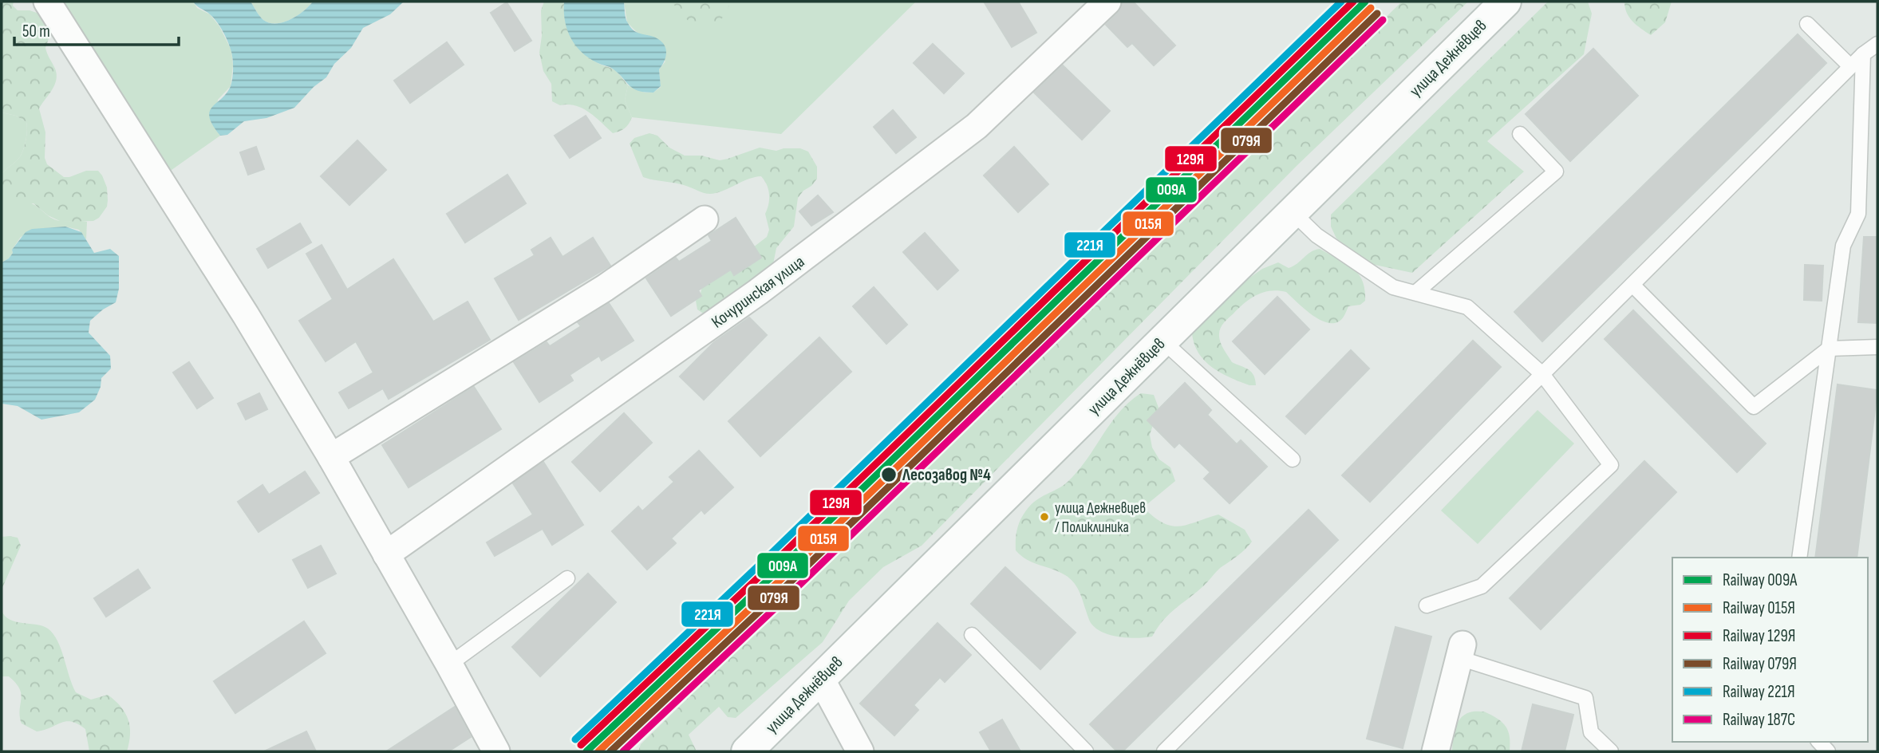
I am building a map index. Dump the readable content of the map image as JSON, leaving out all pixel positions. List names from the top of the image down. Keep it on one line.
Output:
{"streets":{"main road":["улица Дежнёвцев"],"street":["Кочуринская улица"]},"places":["Лесозавод №4","улица Дежневцев / Поликлиника"],"lines":["rail line 009А","rail line 129Я","rail line 221Я","rail line 015Я","rail line 079Я","rail line 187С"],"legend":["Railway 009А","Railway 015Я","Railway 129Я","Railway 079Я","Railway 221Я","Railway 187С"],"scale_bar":"50 m"}
